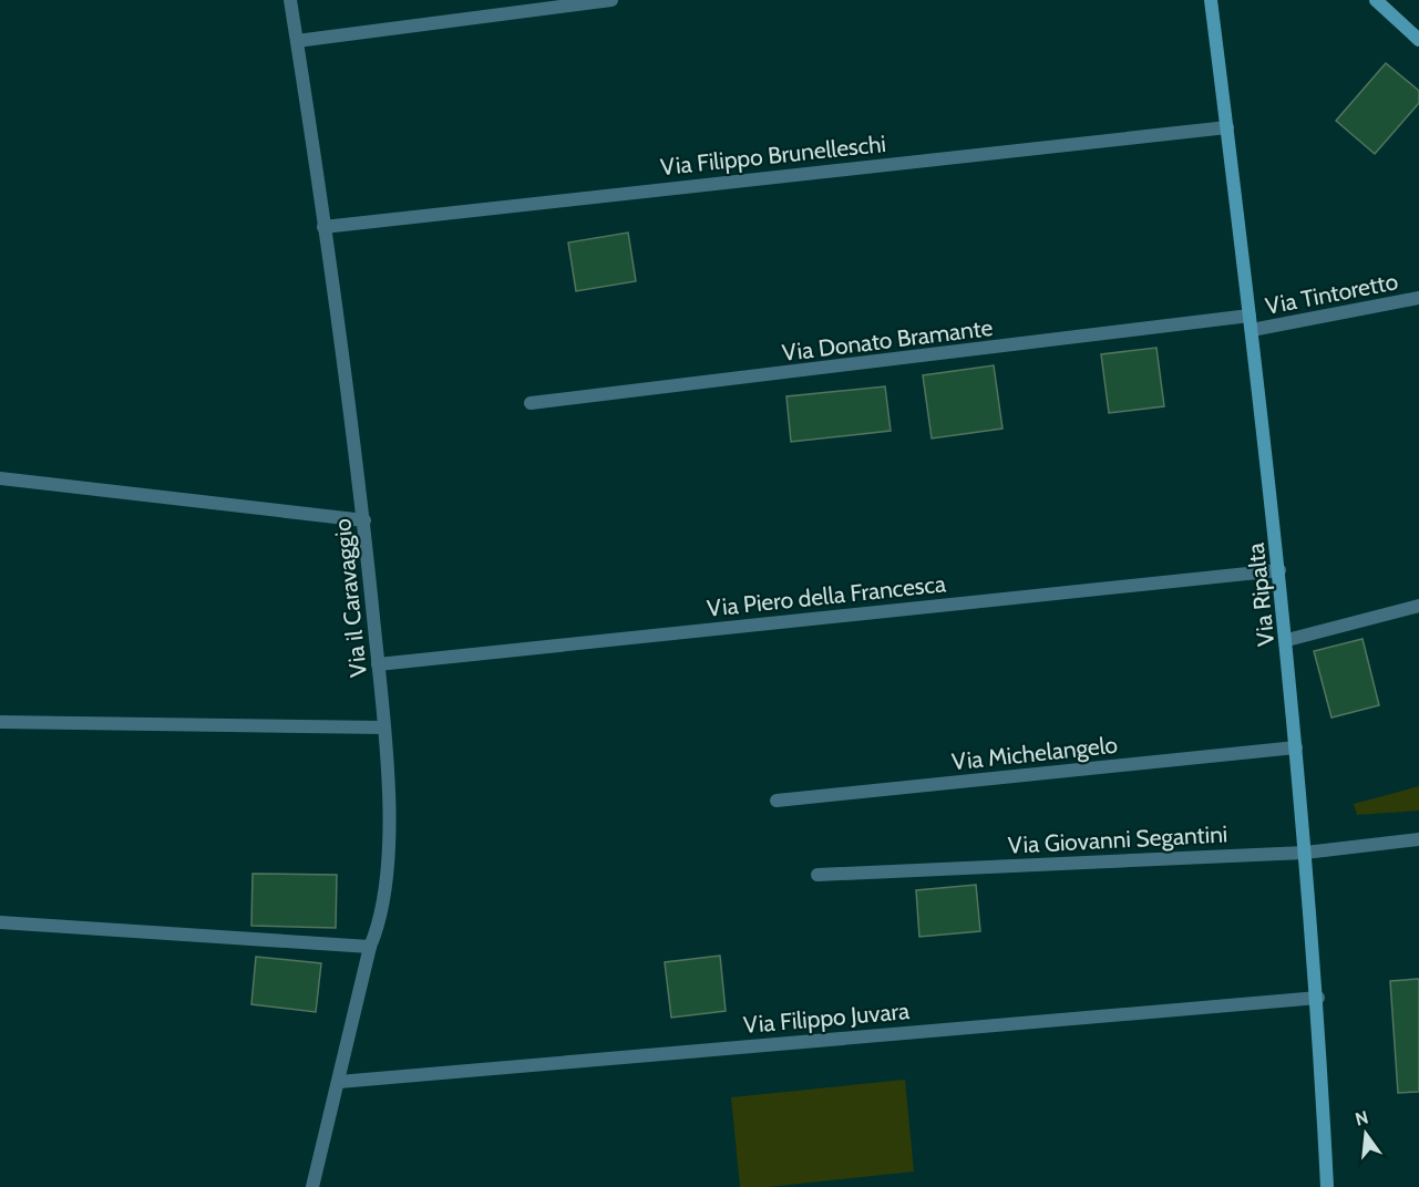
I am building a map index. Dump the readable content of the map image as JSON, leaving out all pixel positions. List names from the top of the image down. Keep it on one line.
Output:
{"streets":{"street":["Via Filippo Brunelleschi","Via Tintoretto","Via Donato Bramante","Via Ripalta","Via Piero della Francesca","Via il Caravaggio","Via Michelangelo","Via Giovanni Segantini","Via Filippo Juvara"]},"crossings":[["Via Filippo Brunelleschi","Via Ripalta"],["Via Filippo Brunelleschi","Via il Caravaggio"],["Via Tintoretto","Via Ripalta"],["Via Donato Bramante","Via Ripalta"],["Via Ripalta","Via Piero della Francesca"],["Via Ripalta","Via Michelangelo"],["Via Ripalta","Via Giovanni Segantini"],["Via Ripalta","Via Filippo Juvara"],["Via Piero della Francesca","Via il Caravaggio"],["Via il Caravaggio","Via Filippo Juvara"]],"north":"top"}
